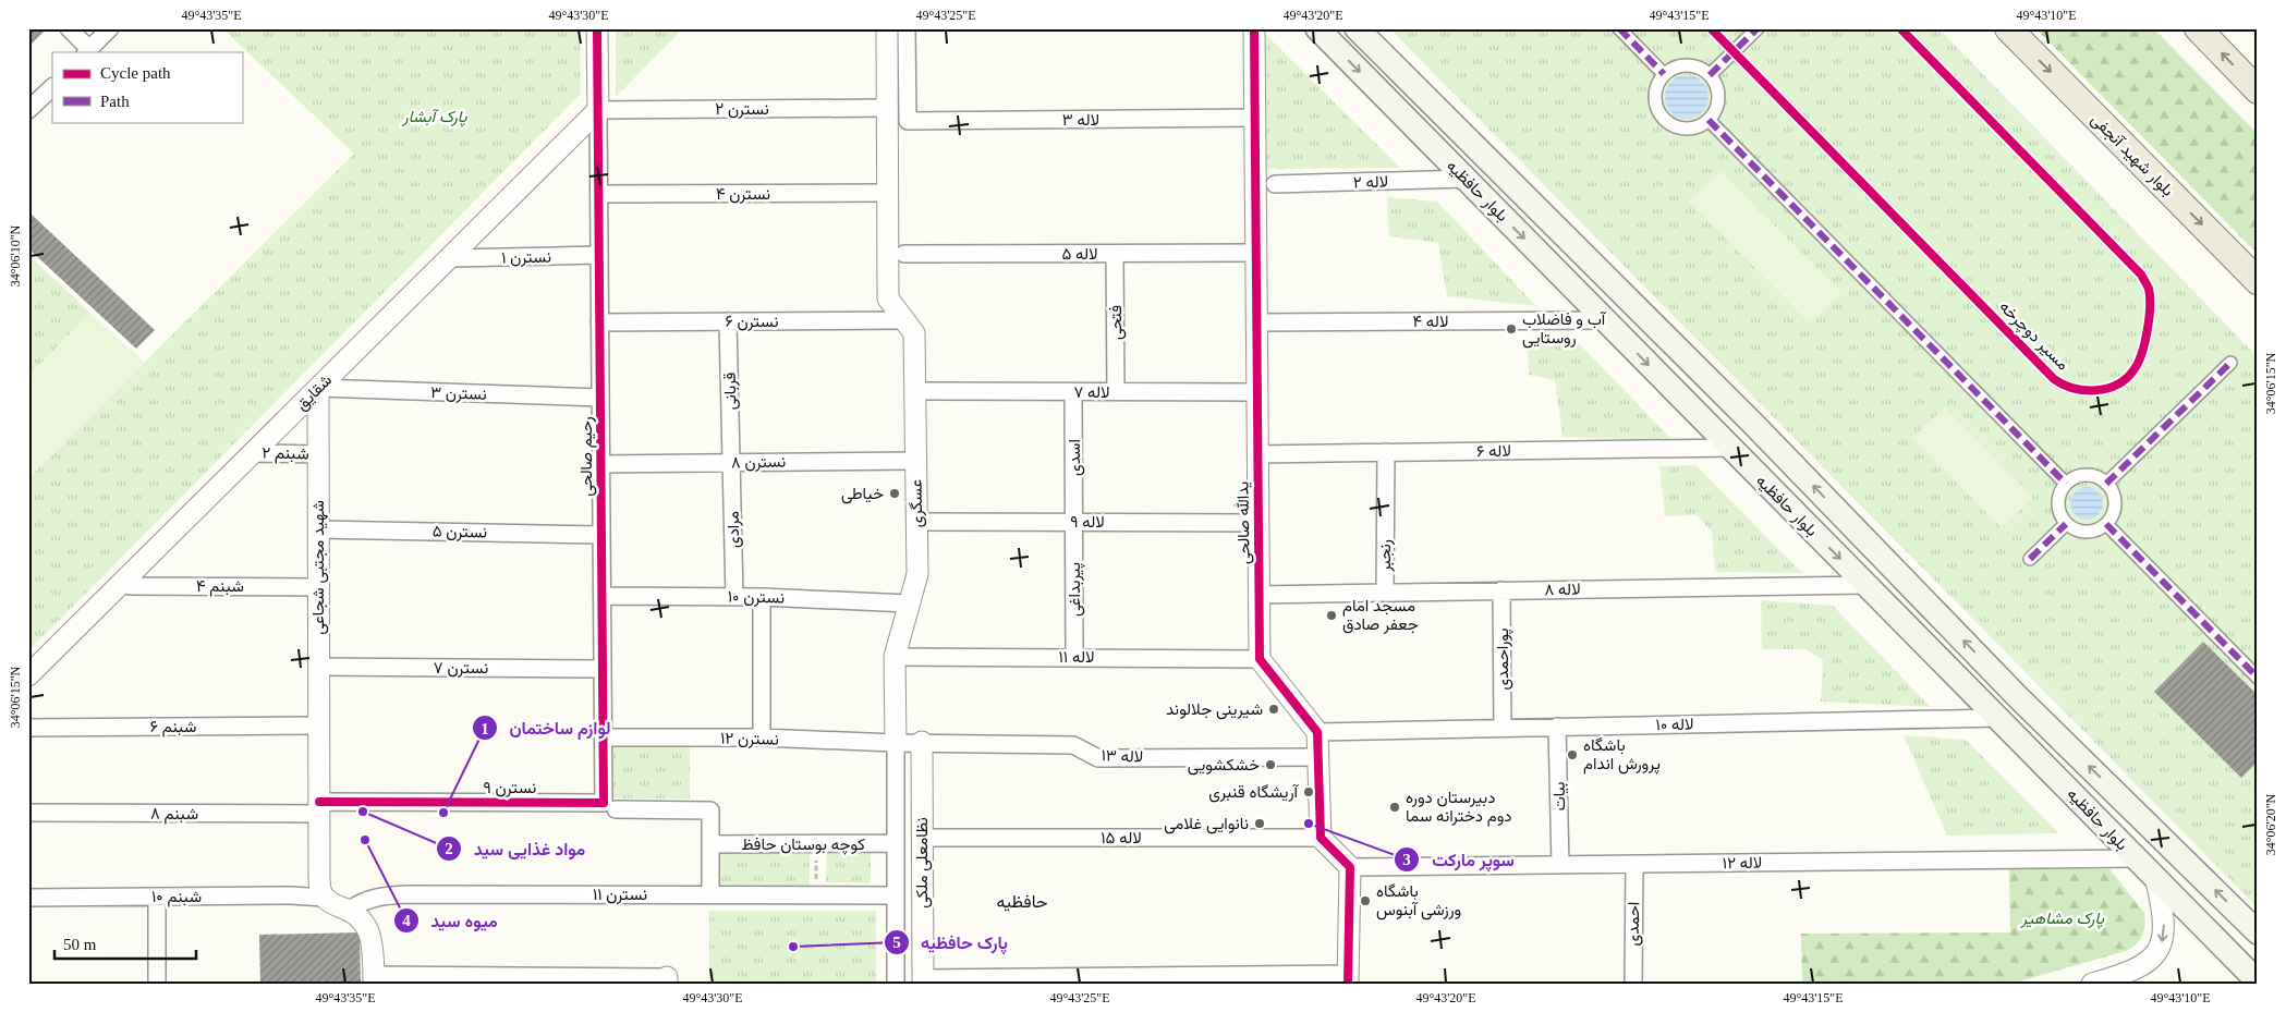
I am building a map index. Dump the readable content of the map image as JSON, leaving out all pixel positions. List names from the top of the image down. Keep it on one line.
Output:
{"streets":{"main road":["بلوار شهید آنجفی","بلوار حافظیه"],"street":["نسترن ۲","لاله ۳","لاله ۲","نسترن ۴","لاله ۵","نسترن ۱","نسترن ۶","لاله ۴","فتحی","قربانی","شقایق","لاله ۷","نسترن ۳","لاله ۶","شبنم ۲","رحیم صالحی","اسدی","نسترن ۸","عسگری","لاله ۹","یدالله صالحی","مرادی","نسترن ۵","رنجبر","شهید مجتبی شجاعی","شبنم ۴","پیربداغی","لاله ۸","نسترن ۱۰","لاله ۱۱","پوراحمدی","نسترن ۷","لاله ۱۰","شبنم ۶","نسترن ۱۲","لاله ۱۳","نسترن ۹","بیات","شبنم ۸","لاله ۱۵","کوچه بوستان حافظ","نظامعلی ملکی","لاله ۱۲","نسترن ۱۱","شبنم ۱۰","احمدی"],"cycle path":["مسیر دوچرخه"]},"crossings":[["نسترن ۲","شقایق"],["نسترن ۲","رحیم صالحی"],["نسترن ۲","عسگری"],["لاله ۳","یدالله صالحی"],["لاله ۲","بلوار حافظیه"],["بلوار حافظیه","لاله ۴"],["بلوار حافظیه","لاله ۶"],["بلوار حافظیه","لاله ۸"],["بلوار حافظیه","لاله ۱۰"],["بلوار حافظیه","لاله ۱۲"],["نسترن ۴","رحیم صالحی"],["نسترن ۴","عسگری"],["لاله ۵","فتحی"],["لاله ۵","یدالله صالحی"],["نسترن ۱","رحیم صالحی"],["نسترن ۶","قربانی"],["نسترن ۶","رحیم صالحی"],["نسترن ۶","عسگری"],["لاله ۴","یدالله صالحی"],["فتحی","لاله ۷"],["قربانی","نسترن ۸"],["قربانی","مرادی"],["شقایق","نسترن ۳"],["شقایق","شبنم ۲"],["شقایق","رحیم صالحی"],["شقایق","شهید مجتبی شجاعی"],["شقایق","شبنم ۴"],["لاله ۷","اسدی"],["لاله ۷","یدالله صالحی"],["نسترن ۳","رحیم صالحی"],["نسترن ۳","شهید مجتبی شجاعی"],["لاله ۶","یدالله صالحی"],["لاله ۶","رنجبر"],["شبنم ۲","شهید مجتبی شجاعی"],["رحیم صالحی","نسترن ۸"],["رحیم صالحی","نسترن ۵"],["رحیم صالحی","نسترن ۱۰"],["رحیم صالحی","نسترن ۷"],["رحیم صالحی","نسترن ۱۲"],["رحیم صالحی","نسترن ۹"],["اسدی","لاله ۹"],["اسدی","پیربداغی"],["نسترن ۸","عسگری"],["نسترن ۸","مرادی"],["عسگری","لاله ۹"],["عسگری","نسترن ۱۰"],["عسگری","لاله ۱۱"],["عسگری","نسترن ۱۲"],["عسگری","لاله ۱۳"],["عسگری","کوچه بوستان حافظ"],["عسگری","نسترن ۱۱"],["لاله ۹","یدالله صالحی"],["لاله ۹","پیربداغی"],["یدالله صالحی","لاله ۸"],["یدالله صالحی","لاله ۱۱"],["مرادی","نسترن ۱۰"],["نسترن ۵","شهید مجتبی شجاعی"],["رنجبر","لاله ۸"],["شهید مجتبی شجاعی","شبنم ۴"],["شهید مجتبی شجاعی","نسترن ۷"],["شهید مجتبی شجاعی","شبنم ۶"],["شهید مجتبی شجاعی","نسترن ۹"],["شهید مجتبی شجاعی","شبنم ۸"],["شهید مجتبی شجاعی","شبنم ۱۰"],["پیربداغی","لاله ۱۱"],["لاله ۸","پوراحمدی"],["پوراحمدی","لاله ۱۰"],["لاله ۱۰","بیات"],["نسترن ۱۲","لاله ۱۳"],["لاله ۱۳","نظامعلی ملکی"],["نسترن ۹","شبنم ۸"],["نسترن ۹","کوچه بوستان حافظ"],["بیات","لاله ۱۲"],["لاله ۱۵","نظامعلی ملکی"],["لاله ۱۲","احمدی"]],"one_way":["بلوار شهید آنجفی"],"districts":["حافظیه"],"parks":["پارک آبشار","پارک مشاهیر"],"places":["آب و فاضلاب روستایی","خیاطی","مسجد امام جعفر صادق","شیرینی جلالوند","باشگاه پرورش اندام","خشکشویی","آریشگاه قنبری","دبیرستان دوره دوم دخترانه سما","مواد غذایی سید","لوازم ساختمان","نانوایی غلامی","سوپر مارکت","میوه سید","باشگاه ورزشی آبنوس","پارک حافظیه"],"legend":["Cycle path","Path"],"scale_bar":"50 m","coordinates":["49°43'35\"E","49°43'30\"E","49°43'25\"E","49°43'20\"E","49°43'15\"E","49°43'10\"E","34°06'10\"N","34°06'15\"N","34°06'20\"N"]}
